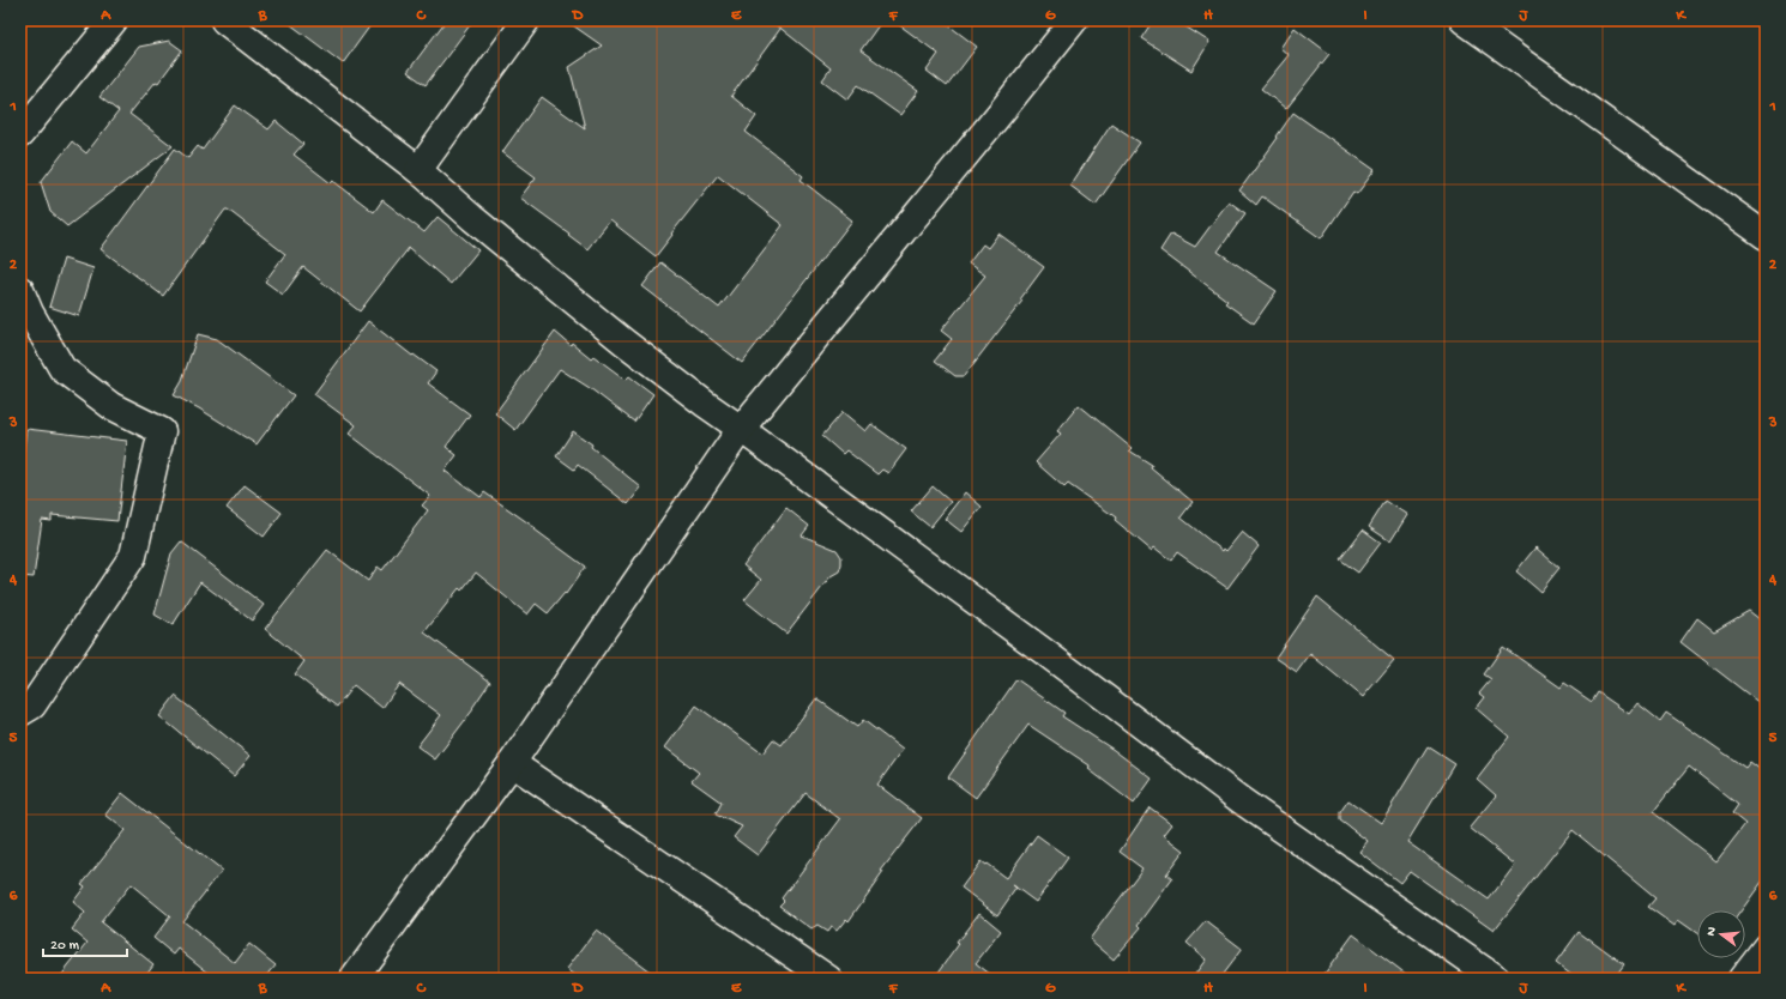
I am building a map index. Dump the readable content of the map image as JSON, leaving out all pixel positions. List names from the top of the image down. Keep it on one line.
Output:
{"scale_bar":"20 m","north":"left","grid":{"columns":["A","B","C","D","E","F","G","H","I","J","K"],"rows":["1","2","3","4","5","6"]}}
